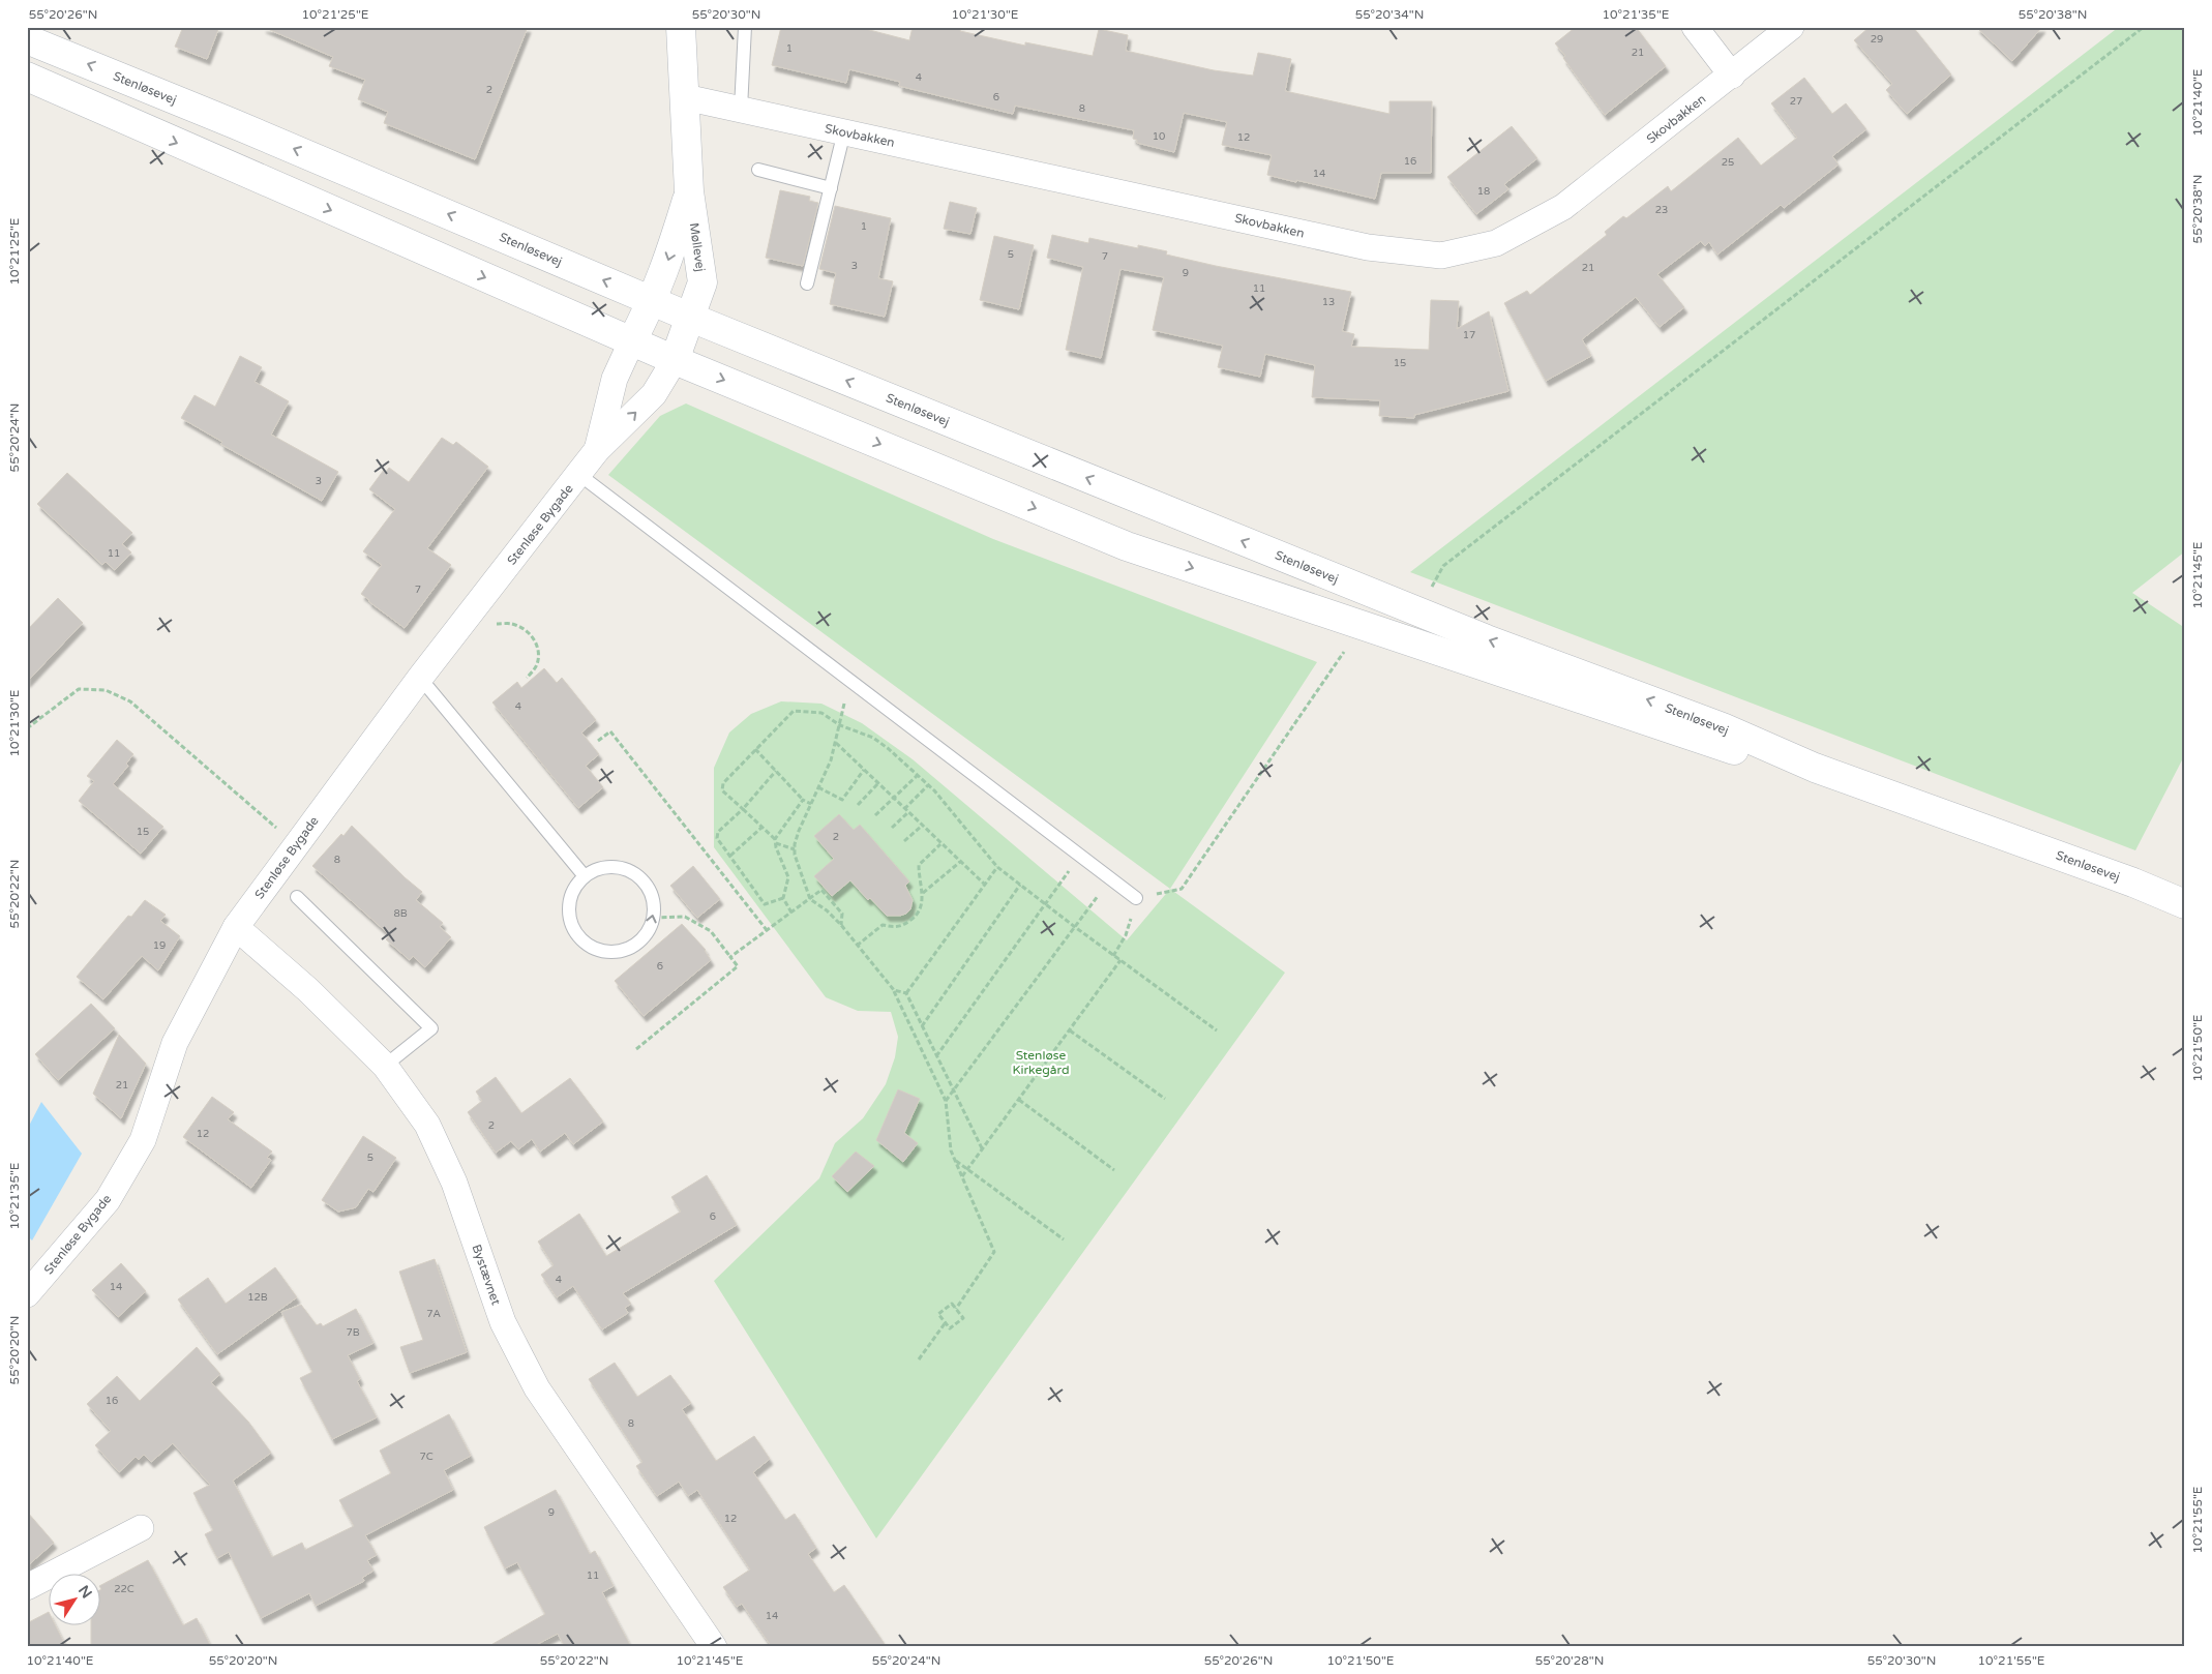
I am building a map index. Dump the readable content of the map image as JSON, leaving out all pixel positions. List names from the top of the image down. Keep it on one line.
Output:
{"streets":{"street":["Stenløsevej","Skovbakken","Møllevej","Stenløse Bygade","Bystævnet"]},"crossings":[["Stenløsevej","Møllevej"],["Stenløsevej","Stenløse Bygade"],["Skovbakken","Møllevej"],["Møllevej","Stenløse Bygade"],["Stenløse Bygade","Bystævnet"]],"parks":["Stenløse Kirkegård"],"house_numbers":["29","1","21","4","2","6","27","8","10","12","16","25","14","18","23","1","5","7","3","21","9","11","13","17","15","3","11","7","4","15","2","8","8B","19","6","21","2","12","5","6","4","14","12B","7A","7B","16","8","7C","9","12","11","22C","14"],"north":"top right","coordinates":["55°20'26\"N","10°21'25\"E","55°20'30\"N","10°21'30\"E","55°20'34\"N","10°21'35\"E","55°20'38\"N","10°21'40\"E","55°20'24\"N","10°21'45\"E","55°20'22\"N","10°21'50\"E","55°20'20\"N","10°21'55\"E","55°20'28\"N"]}
